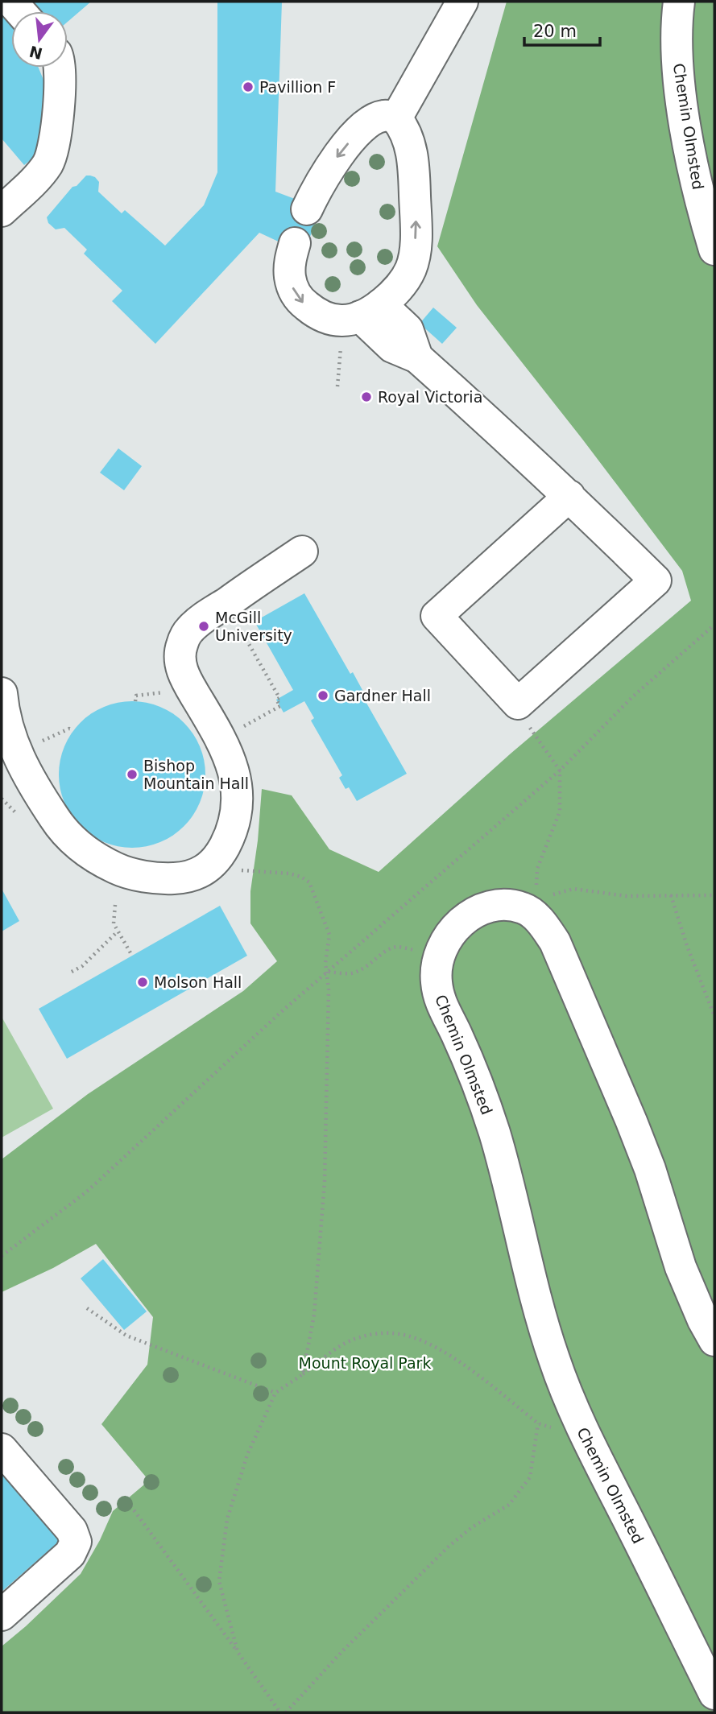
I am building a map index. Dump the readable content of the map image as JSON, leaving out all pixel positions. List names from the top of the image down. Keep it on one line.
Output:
{"streets":{"street":["Chemin Olmsted"]},"parks":["Mount Royal Park"],"places":["Pavillion F","Royal Victoria","McGill University","Gardner Hall","Bishop Mountain Hall","Molson Hall"],"scale_bar":"20 m","north":"bottom"}
